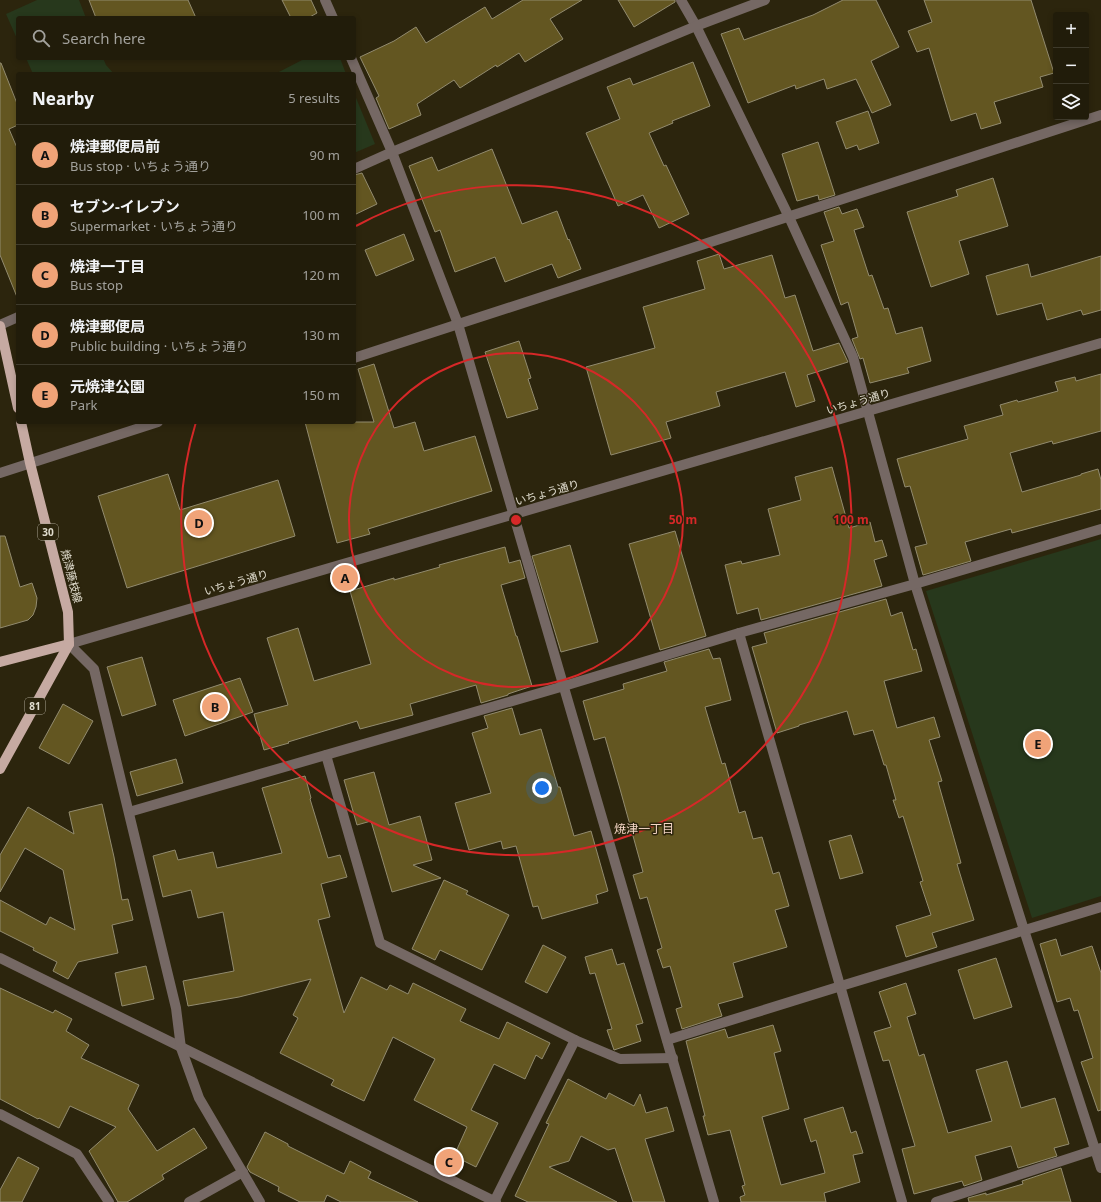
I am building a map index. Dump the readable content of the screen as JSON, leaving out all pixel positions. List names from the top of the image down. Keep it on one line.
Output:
{"streets":{"main road":["いちょう通り","30","焼津藤枝線","81"]},"crossings":[["いちょう通り","焼津藤枝線"],["いちょう通り","81"],["焼津藤枝線","81"]],"districts":["焼津一丁目"],"page":{"map_buttons":["+","−"],"search":"Search here","heading":["Nearby","5 results"],"list":[{"mark":"A","name":"焼津郵便局前","note":"Bus stop · いちょう通り","value":"90 m"},{"mark":"B","name":"セブン-イレブン","note":"Supermarket · いちょう通り","value":"100 m"},{"mark":"C","name":"焼津一丁目","note":"Bus stop","value":"120 m"},{"mark":"D","name":"焼津郵便局","note":"Public building · いちょう通り","value":"130 m"},{"mark":"E","name":"元焼津公園","note":"Park","value":"150 m"}],"pins":["D","A","B","E","C"]},"rings":["50 m","100 m"]}
